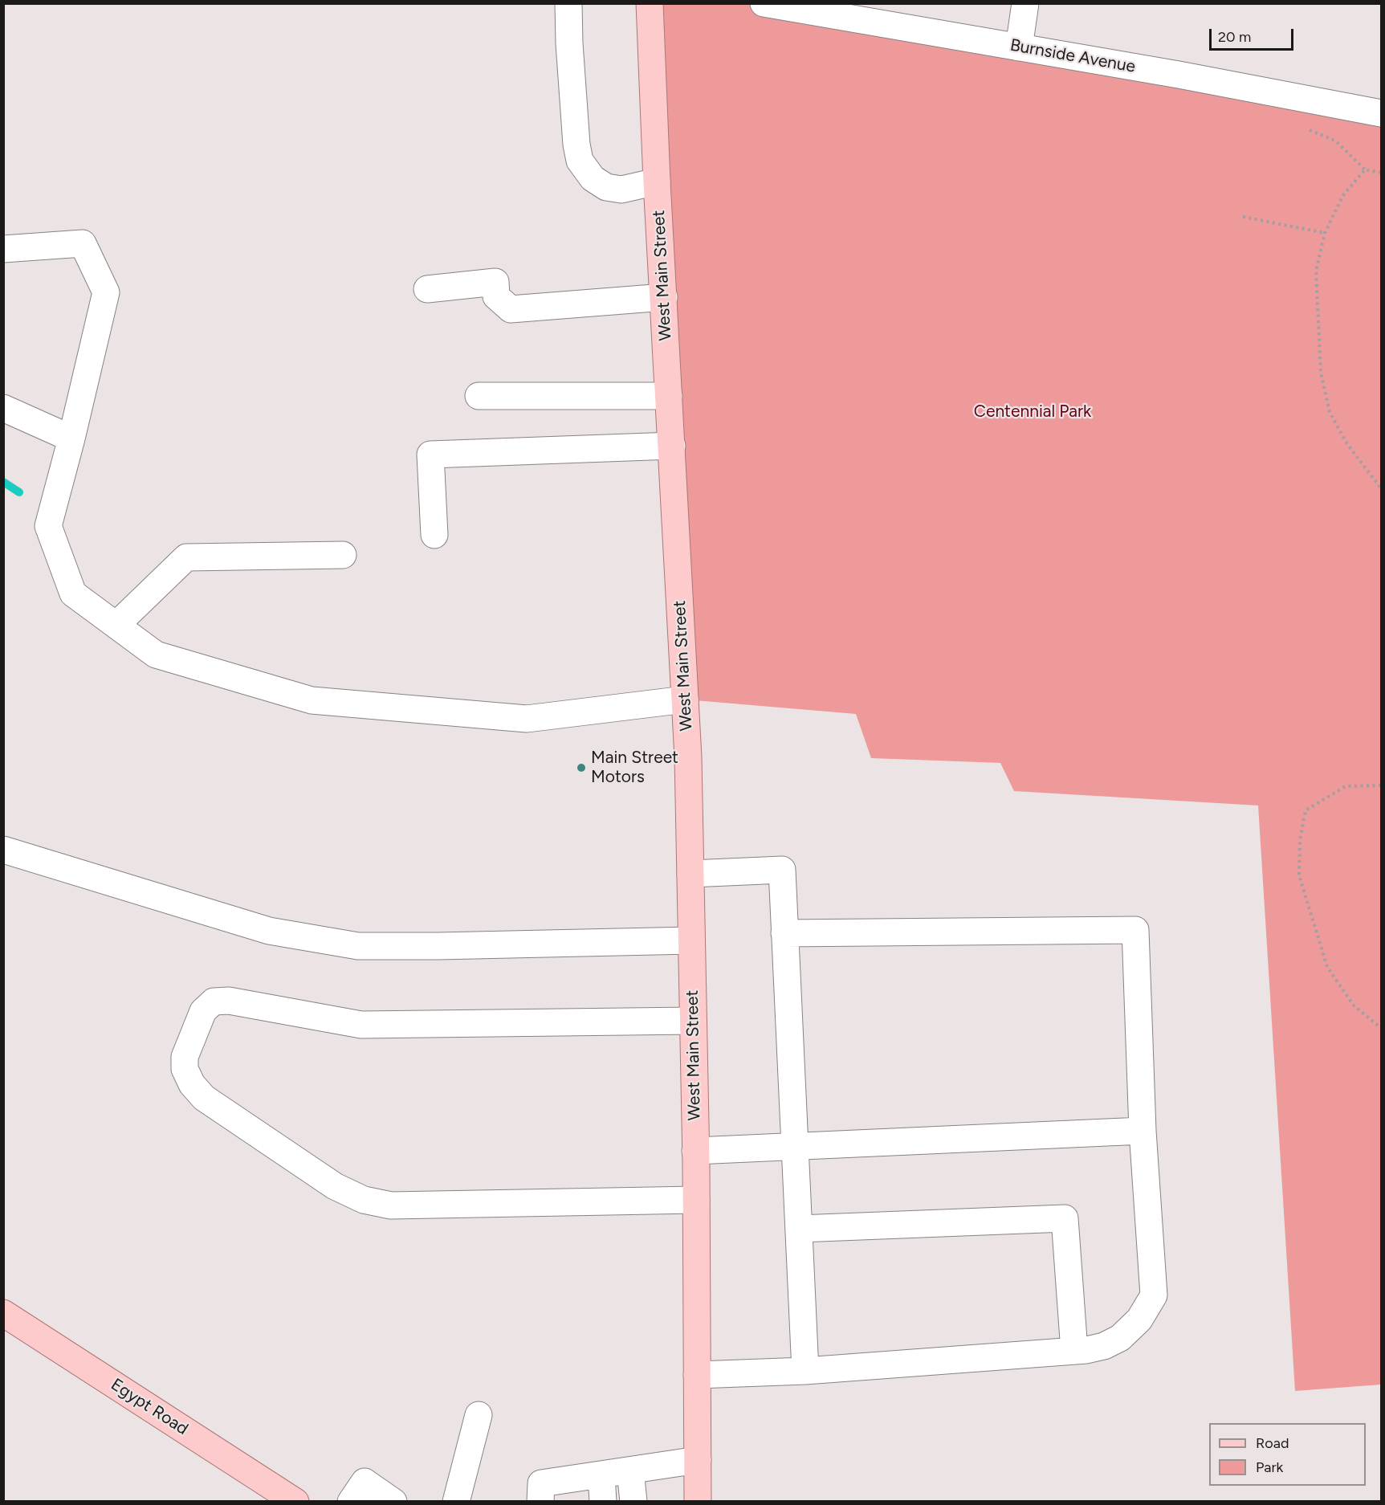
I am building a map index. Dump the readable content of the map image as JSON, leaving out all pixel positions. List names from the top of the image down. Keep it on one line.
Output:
{"streets":{"main road":["West Main Street","Egypt Road"],"street":["Burnside Avenue"]},"parks":["Centennial Park"],"places":["Main Street Motors"],"legend":["Road","Park"],"scale_bar":"20 m"}
